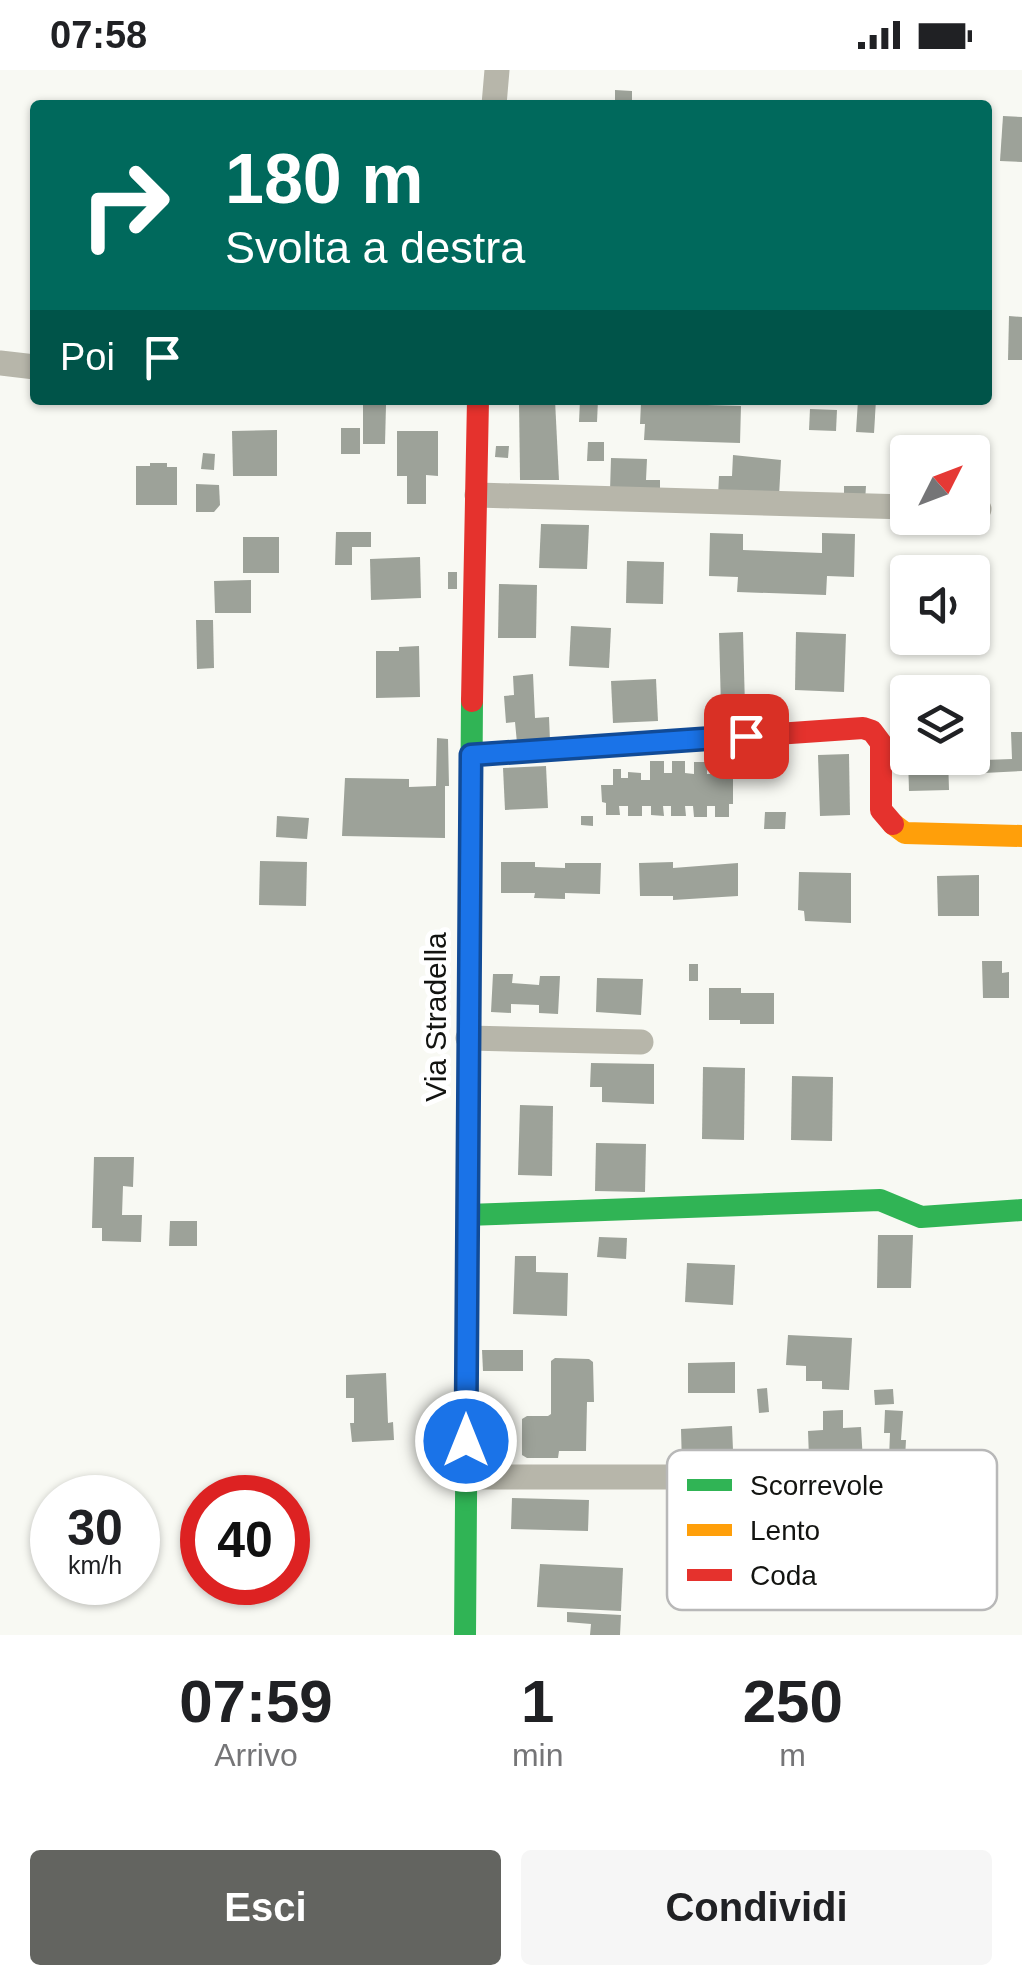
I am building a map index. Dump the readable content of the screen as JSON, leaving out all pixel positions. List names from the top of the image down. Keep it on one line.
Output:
{"streets":{"street":["Via Stradella"]},"legend":["Scorrevole","Lento","Coda"],"north":"top right","page":{"status":"07:58","turn":["180 m","Svolta a destra"],"then":"Poi","speed":"30 km/h","limit":"40","eta":["07:59","Arrivo","1","min","250","m"],"buttons":["Esci","Condividi"]}}
